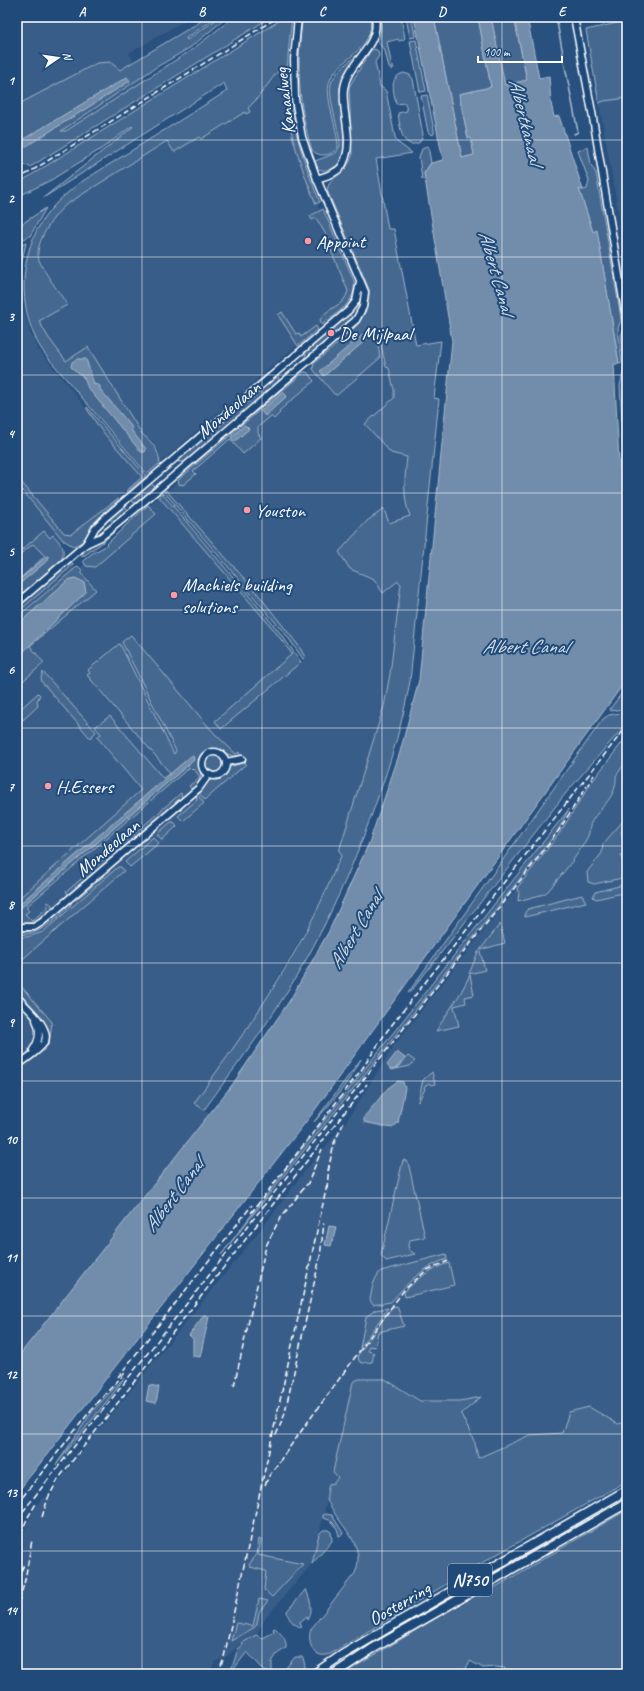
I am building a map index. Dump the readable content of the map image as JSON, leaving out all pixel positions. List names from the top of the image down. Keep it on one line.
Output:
{"streets":{"main road":["N750","Oosterring"],"street":["Kanaalweg","Mondeolaan"]},"crossings":[["Kanaalweg","Mondeolaan"]],"water":["Albertkanaal","Albert Canal"],"places":["Appoint","De Mijlpaal","Youston","Machiels building solutions","H.Essers"],"scale_bar":"100 m","north":"right","grid":{"columns":["A","B","C","D","E"],"rows":["1","2","3","4","5","6","7","8","9","10","11","12","13","14"]}}
